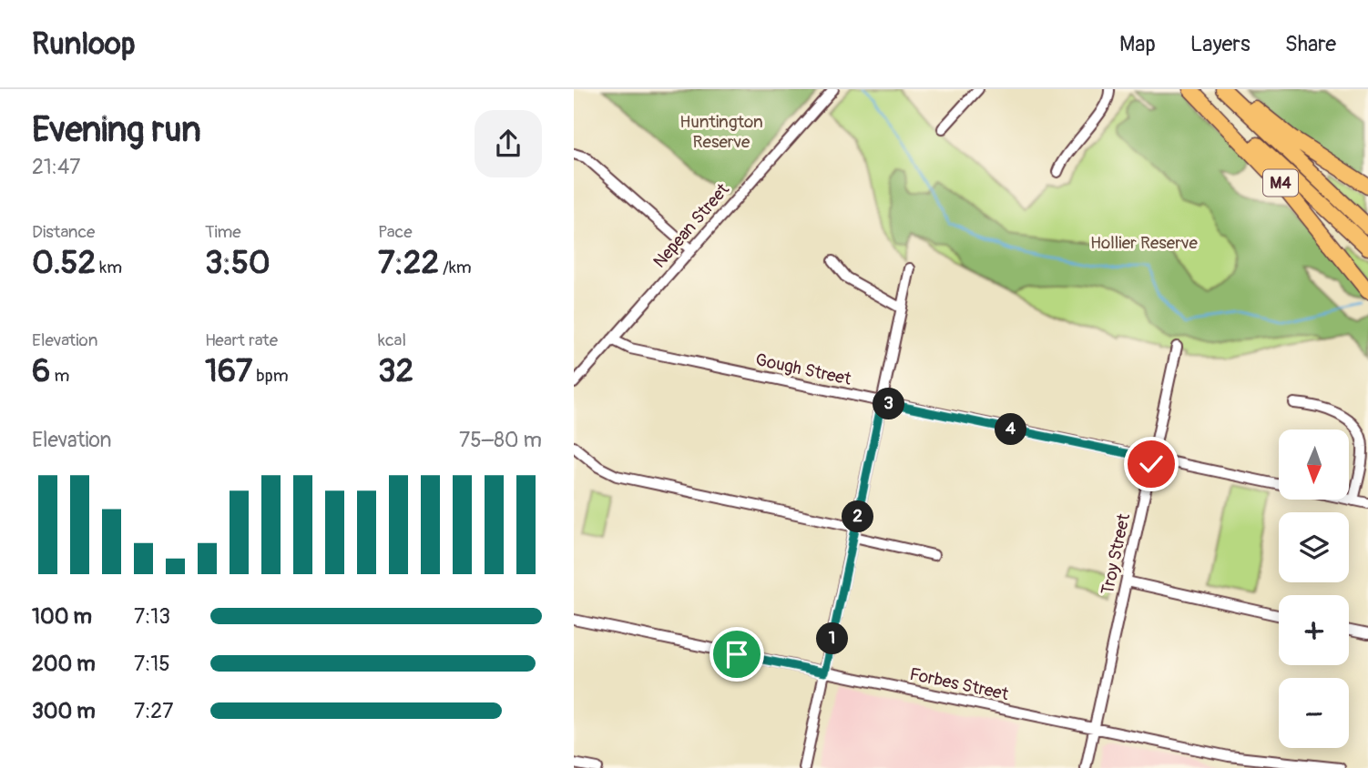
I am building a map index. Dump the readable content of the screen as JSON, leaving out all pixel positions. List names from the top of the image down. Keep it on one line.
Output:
{"streets":{"highway":["M4"],"street":["Nepean Street","Gough Street","Troy Street","Forbes Street"]},"crossings":[["Nepean Street","Gough Street"],["Gough Street","Troy Street"],["Troy Street","Forbes Street"]],"parks":["Huntington Reserve","Hollier Reserve"],"north":"bottom","page":{"header":"Runloop","nav":["Map","Layers","Share"],"heading":["Evening run","21:47"],"stats":[["Distance","0.52 km"],["Time","3:50"],["Pace","7:22 /km"],["Elevation","6 m"],["Heart rate","167 bpm"],["kcal","32"]],"pins":["3","4","2","1"],"chart":["Elevation","75–80 m"],"map_buttons":["+","−"],"list":[{"name":"100 m","note":"7:13"},{"name":"200 m","note":"7:15"},{"name":"300 m","note":"7:27"}]}}
